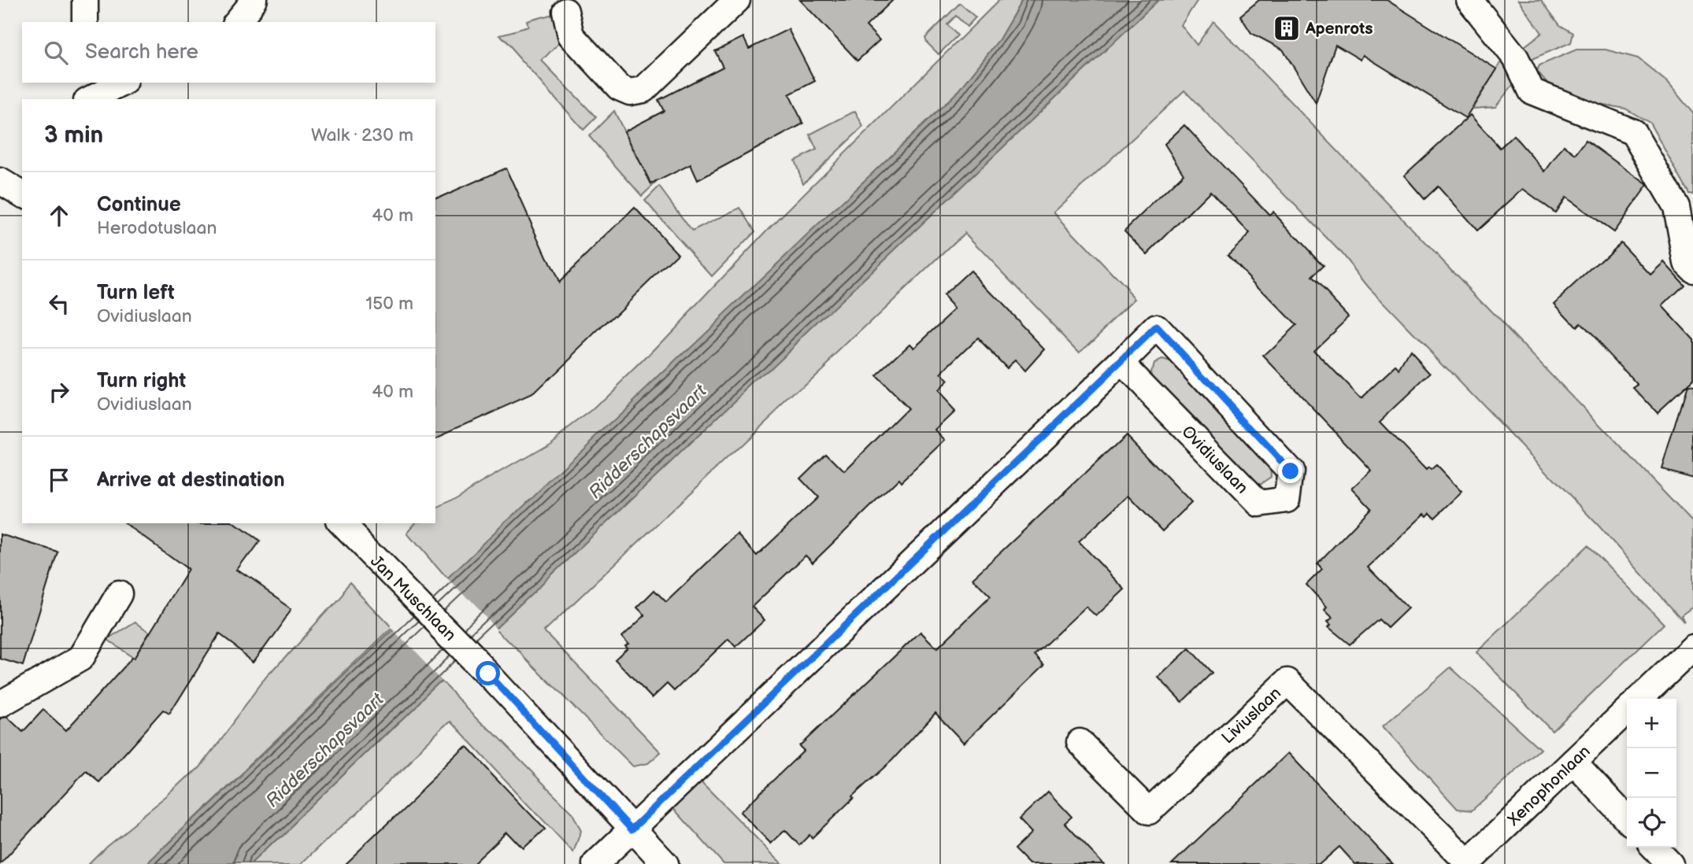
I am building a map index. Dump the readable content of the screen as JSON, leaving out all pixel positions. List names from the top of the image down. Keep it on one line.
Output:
{"streets":{"street":["Ovidiuslaan","Jan Muschlaan","Liviuslaan","Xenophonlaan"]},"crossings":[["Ovidiuslaan","Jan Muschlaan"],["Liviuslaan","Xenophonlaan"]],"water":["Ridderschapsvaart"],"places":{"building":["Apenrots"]},"page":{"search":"Search here","heading":["3 min","Walk · 230 m"],"list":[["Continue","Herodotuslaan","40 m"],["Turn left","Ovidiuslaan","150 m"],["Turn right","Ovidiuslaan","40 m"],"Arrive at destination"],"map_buttons":["+","−"]}}
